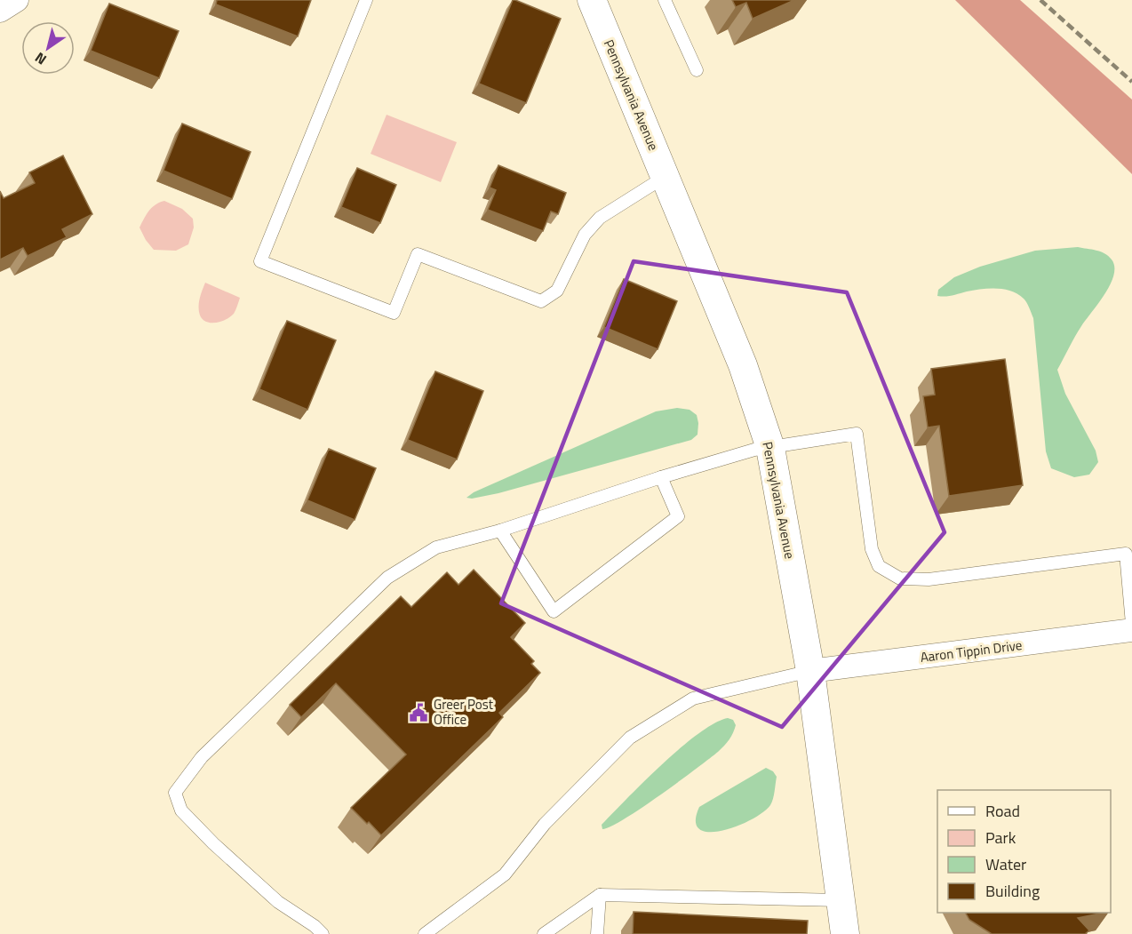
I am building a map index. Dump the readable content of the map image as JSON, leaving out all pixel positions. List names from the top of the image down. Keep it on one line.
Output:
{"streets":{"street":["Pennsylvania Avenue","Aaron Tippin Drive"]},"crossings":[["Pennsylvania Avenue","Aaron Tippin Drive"]],"places":{"public building":["Greer Post Office"]},"legend":["Road","Park","Water","Building"],"north":"bottom left"}
